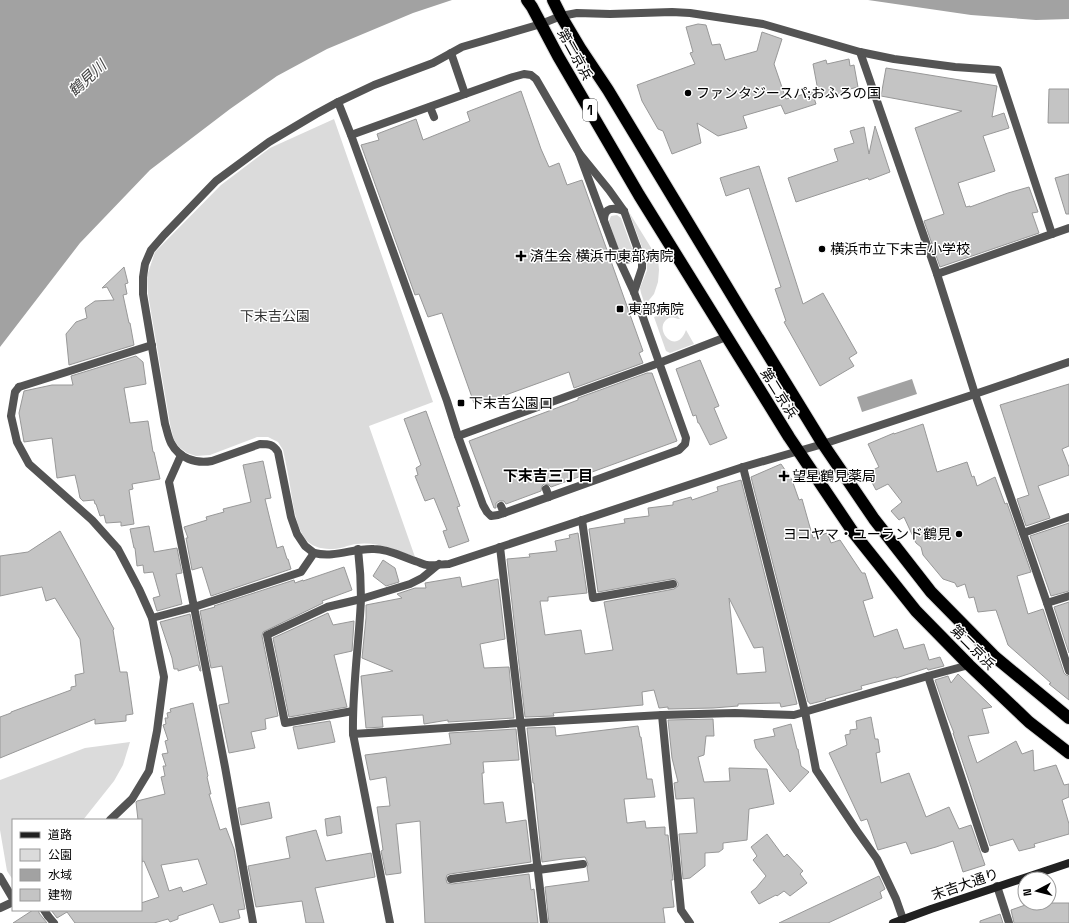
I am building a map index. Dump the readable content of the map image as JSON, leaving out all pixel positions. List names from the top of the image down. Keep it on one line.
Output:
{"streets":{"highway":["第二京浜","1"],"street":["末吉大通り"]},"districts":["下末吉三丁目"],"water":["鶴見川"],"parks":["下末吉公園"],"places":{"other":["ファンタジースパ;おふろの国","横浜市立下末吉小学校","ヨコヤマ・ユーランド鶴見"],"health":["済生会 横浜市東部病院","望星鶴見薬局"],"transit":["東部病院","下末吉公園口"]},"legend":["道路","公園","水域","建物"],"north":"left"}
